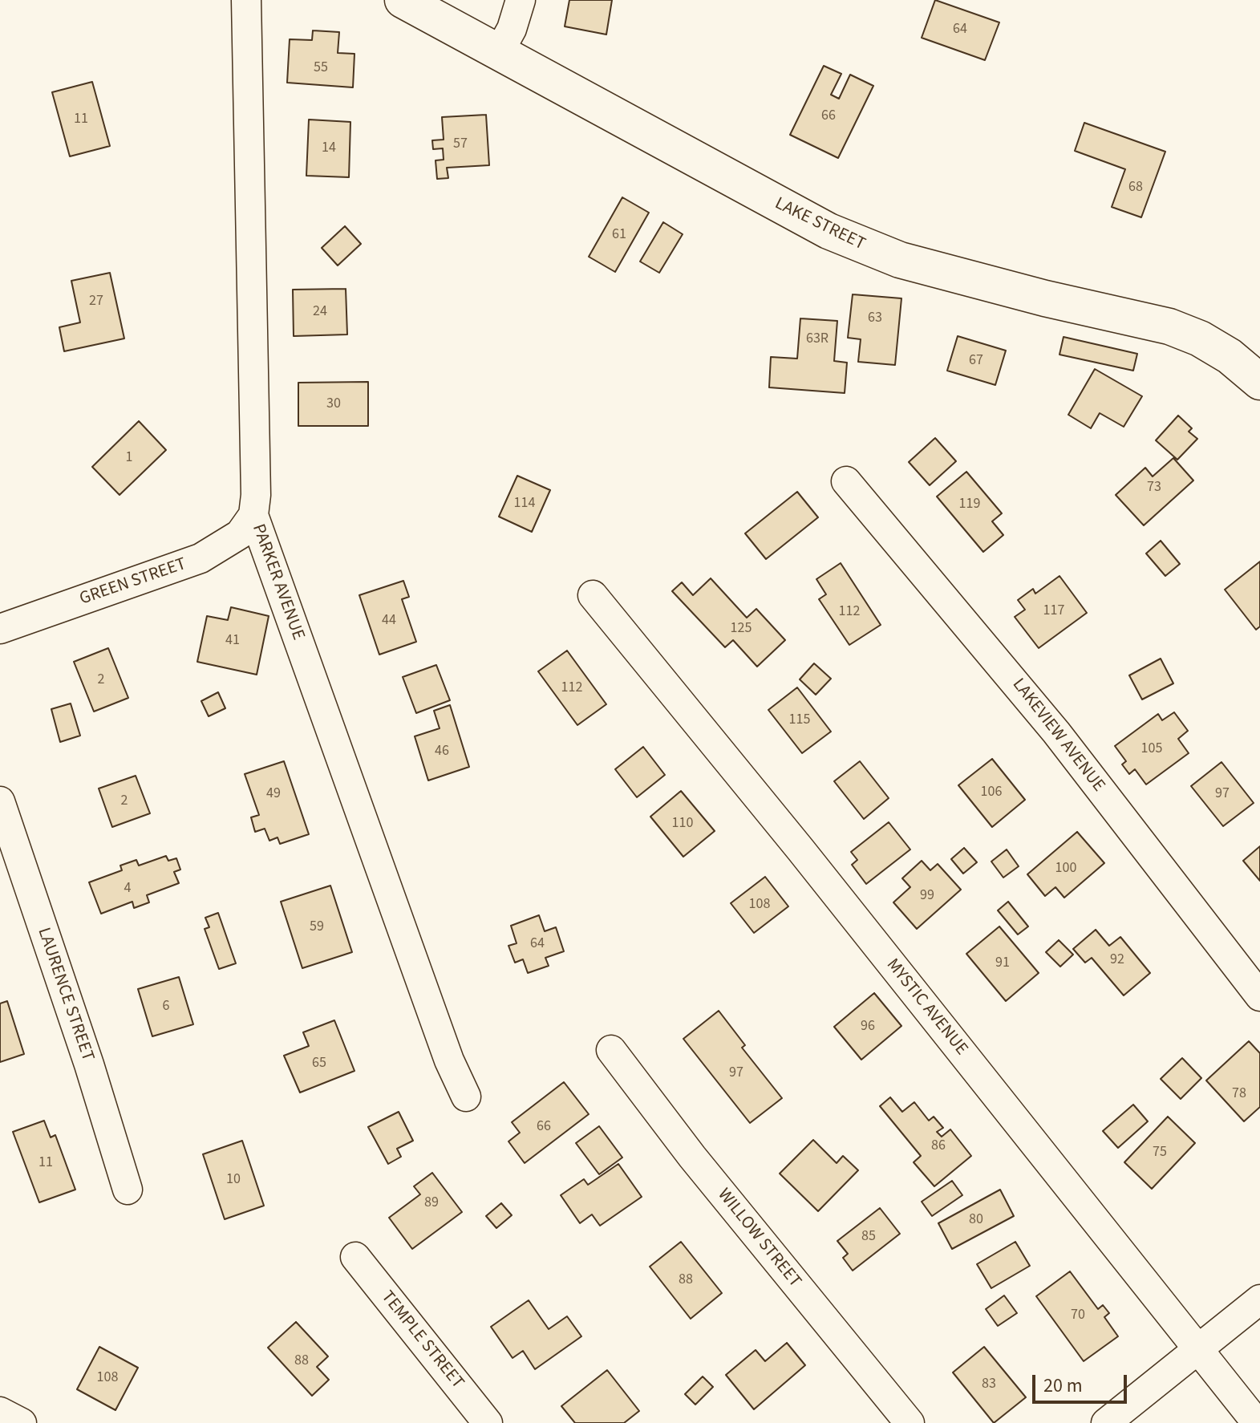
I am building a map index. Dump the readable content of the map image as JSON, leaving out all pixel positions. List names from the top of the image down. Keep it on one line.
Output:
{"streets":{"street":["LAKE STREET","GREEN STREET","PARKER AVENUE","LAKEVIEW AVENUE","LAURENCE STREET","MYSTIC AVENUE","WILLOW STREET","TEMPLE STREET"]},"crossings":[["GREEN STREET","PARKER AVENUE"]],"house_numbers":["64","55","66","11","57","14","68","61","27","24","63","63R","67","30","1","73","114","119","117","112","44","125","41","2","112","115","105","46","106","49","97","2","110","100","4","99","108","59","64","92","91","6","96","65","97","78","66","86","75","11","10","89","80","85","88","70","88","108","83"],"scale_bar":"20 m"}
